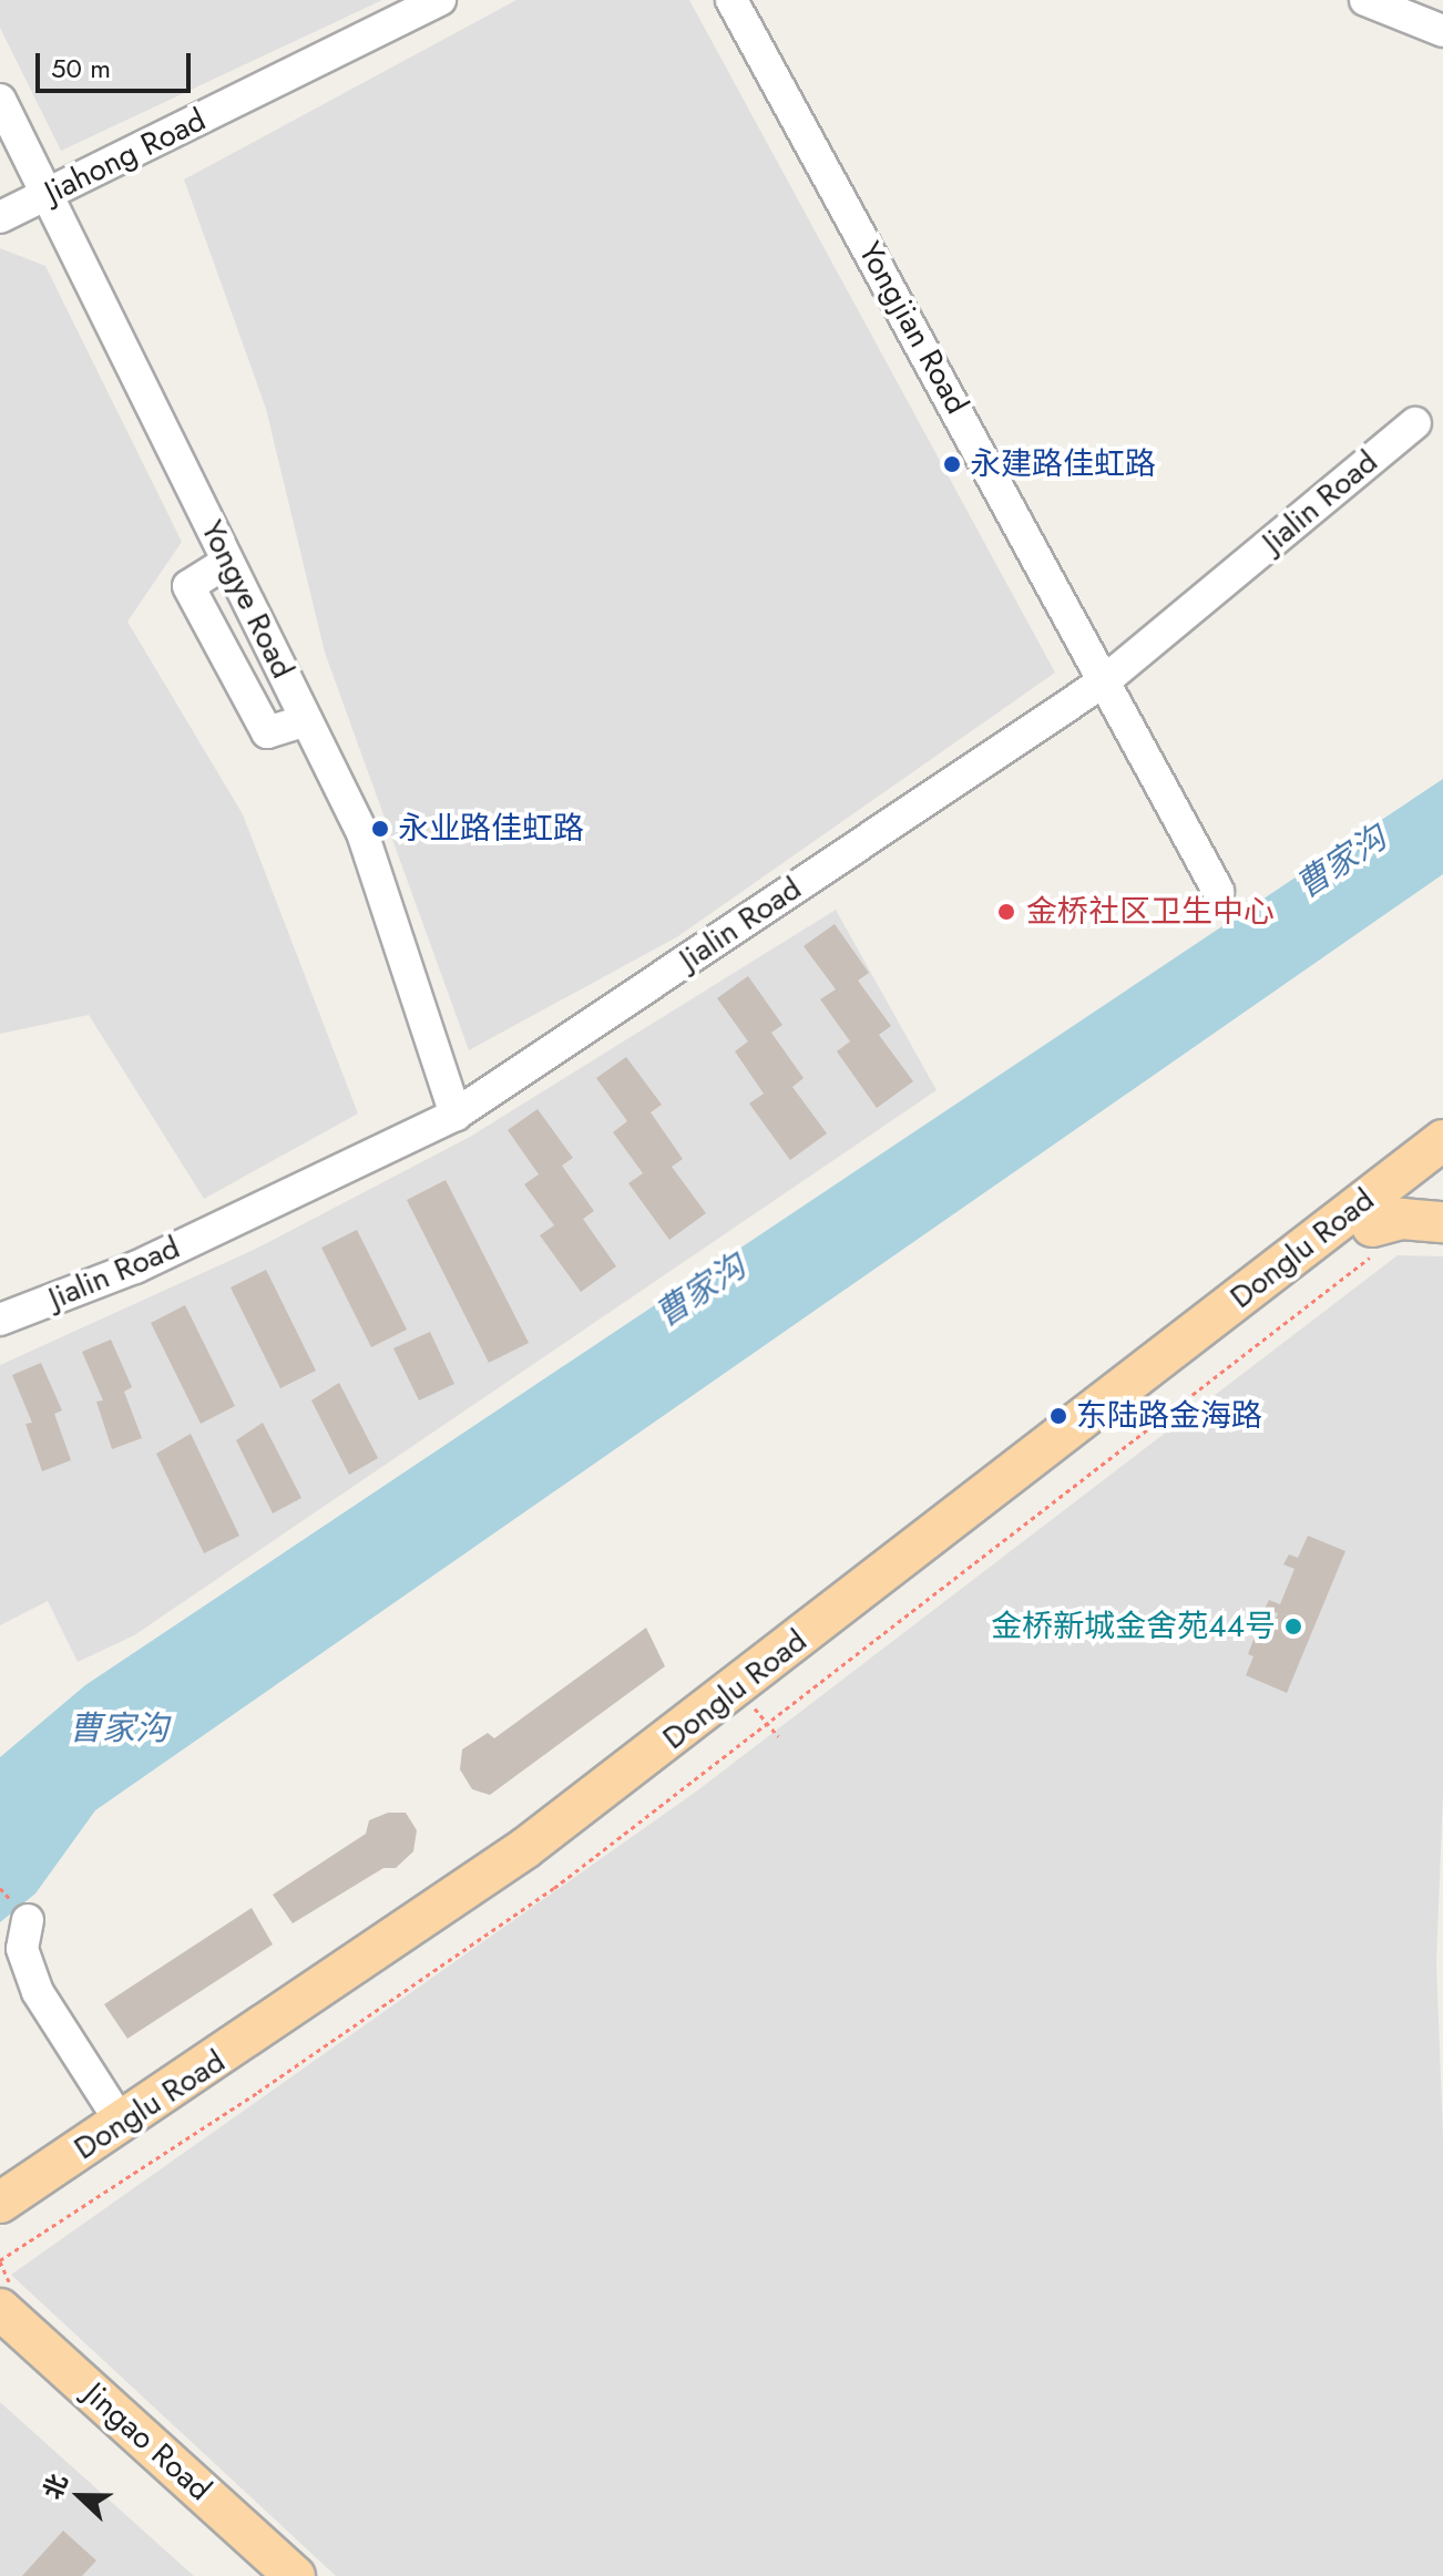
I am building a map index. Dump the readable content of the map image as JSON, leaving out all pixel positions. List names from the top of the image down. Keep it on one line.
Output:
{"streets":{"main road":["Donglu Road","Jingao Road"],"street":["Jiahong Road","Yongjian Road","Jialin Road","Yongye Road"]},"crossings":[["Jiahong Road","Yongye Road"],["Yongjian Road","Jialin Road"],["Jialin Road","Yongye Road"]],"water":["曹家沟"],"places":["永建路佳虹路","永业路佳虹路","金桥社区卫生中心","东陆路金海路","金桥新城金舍苑44号"],"scale_bar":"50 m","north":"left"}
